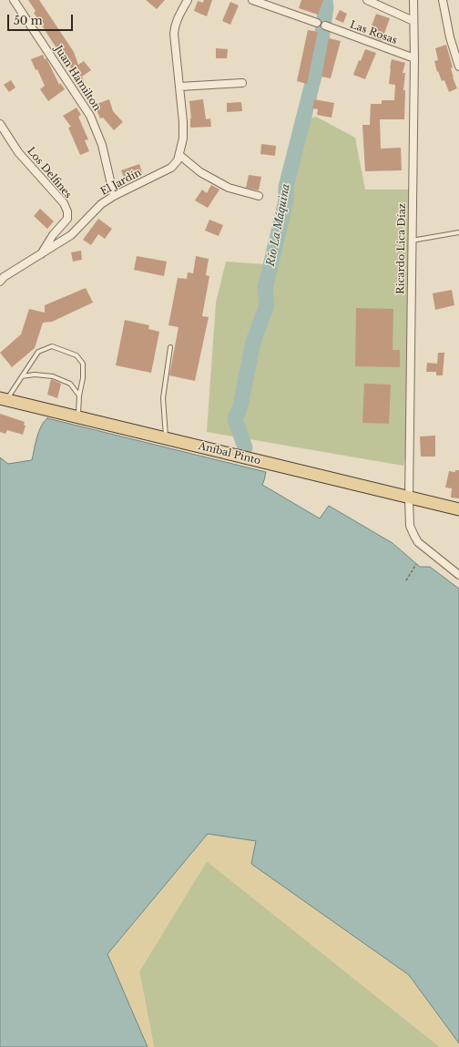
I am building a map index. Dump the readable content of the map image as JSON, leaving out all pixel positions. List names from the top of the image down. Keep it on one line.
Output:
{"streets":{"main road":["Aníbal Pinto"],"street":["Las Rosas","Juan Hamilton","Los Delfines","El Jardín","Ricardo Lica Díaz"]},"crossings":[["Las Rosas","Ricardo Lica Díaz"],["Juan Hamilton","El Jardín"],["Los Delfines","El Jardín"],["Ricardo Lica Díaz","Aníbal Pinto"]],"water":["Río La Máquina"],"scale_bar":"50 m"}
